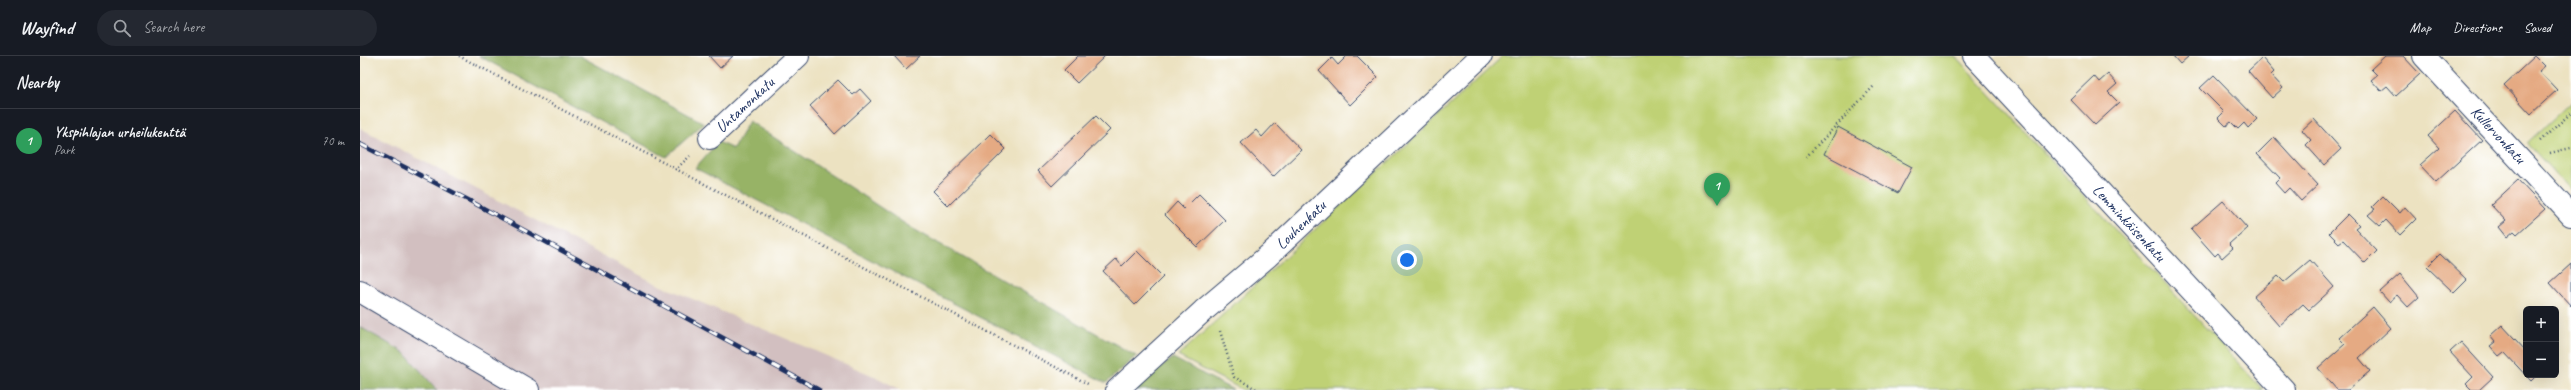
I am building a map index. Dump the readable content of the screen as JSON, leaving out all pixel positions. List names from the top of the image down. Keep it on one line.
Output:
{"streets":{"street":["Untamonkatu","Kullervonkatu","Lemminkäisenkatu","Louhenkatu"]},"page":{"header":"Wayfind","search":"Search here","nav":["Map","Directions","Saved"],"heading":"Nearby","list":[{"mark":"1","name":"Ykspihlajan urheilukenttä","note":"Park","value":"70 m"}],"pins":"1","map_buttons":["+","−"]}}
